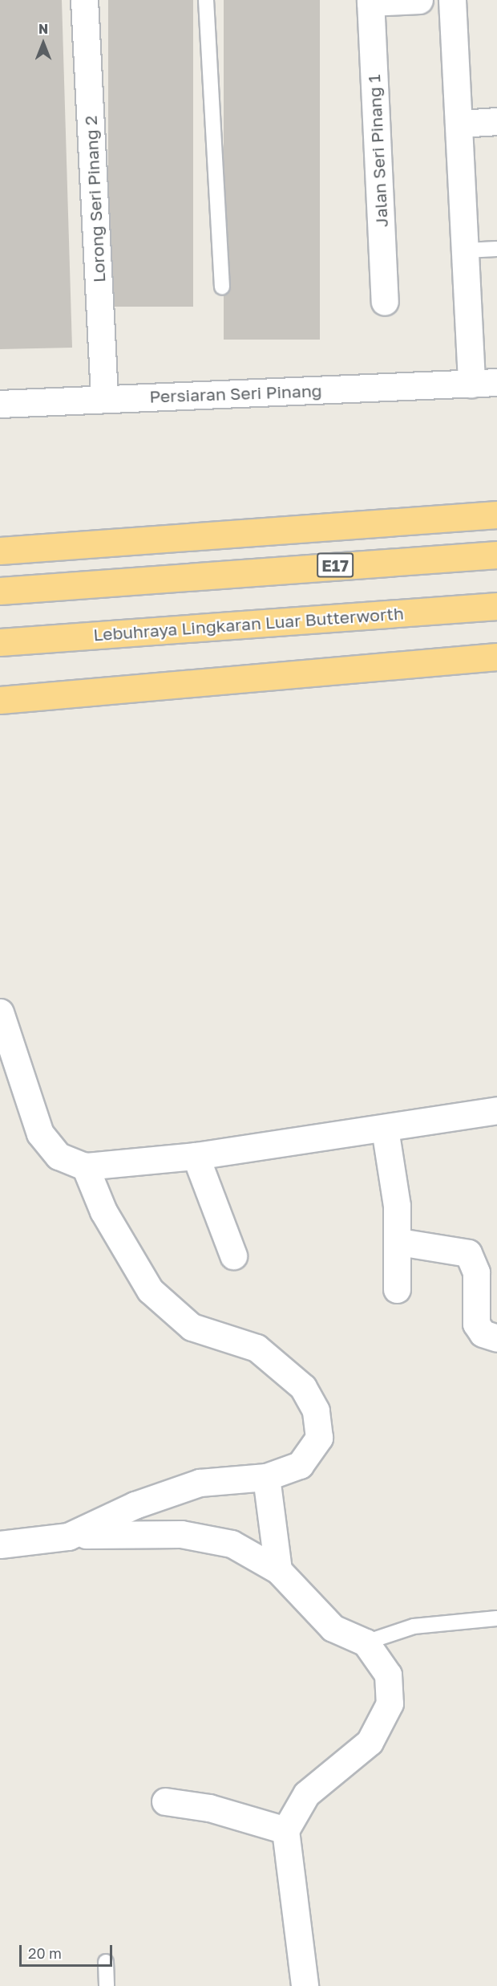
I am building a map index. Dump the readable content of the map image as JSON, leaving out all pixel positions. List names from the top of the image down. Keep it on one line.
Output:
{"streets":{"highway":["E17","Lebuhraya Lingkaran Luar Butterworth"],"street":["Jalan Seri Pinang 1","Lorong Seri Pinang 2","Persiaran Seri Pinang"]},"crossings":[["Lorong Seri Pinang 2","Persiaran Seri Pinang"]],"scale_bar":"20 m","north":"top"}
